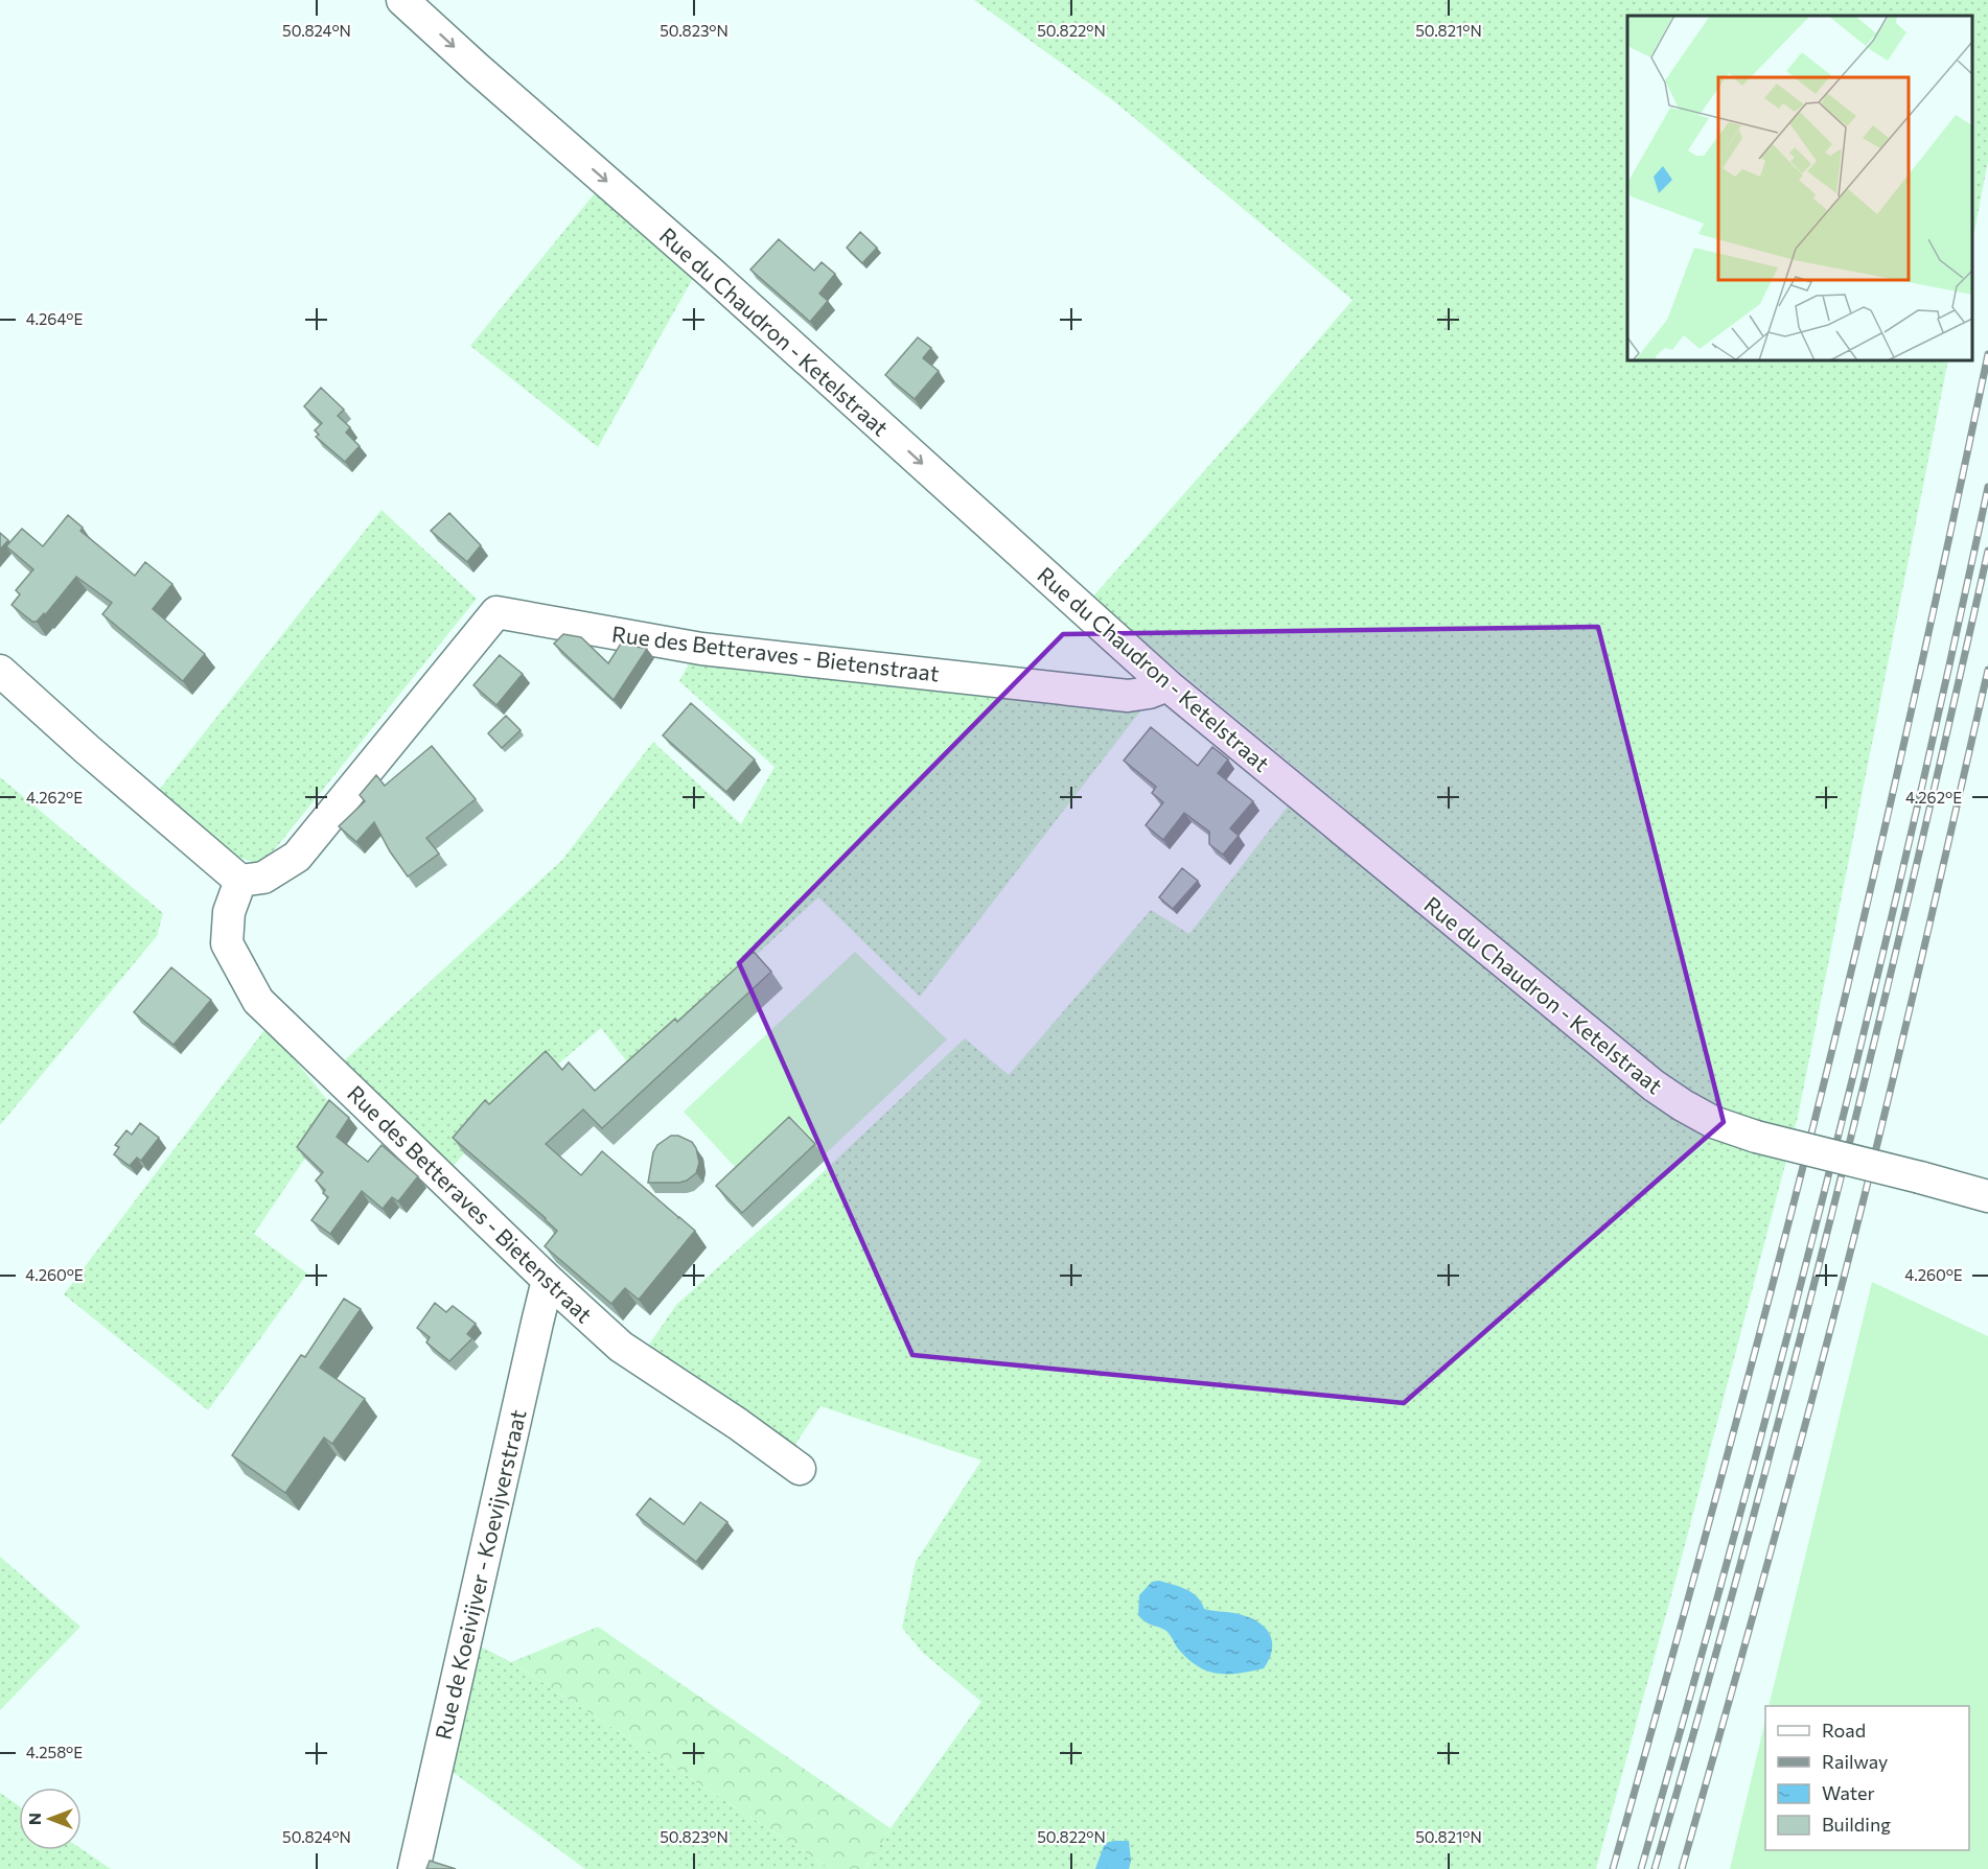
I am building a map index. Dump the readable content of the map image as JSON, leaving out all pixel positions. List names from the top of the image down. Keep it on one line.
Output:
{"streets":{"street":["Rue du Chaudron - Ketelstraat","Rue des Betteraves - Bietenstraat","Rue de Koeivijver - Koevijverstraat"]},"crossings":[["Rue du Chaudron - Ketelstraat","Rue des Betteraves - Bietenstraat"],["Rue des Betteraves - Bietenstraat","Rue de Koeivijver - Koevijverstraat"]],"one_way":["Rue du Chaudron - Ketelstraat"],"legend":["Road","Railway","Water","Building"],"north":"left","coordinates":["50.824°N","50.823°N","50.822°N","50.821°N","4.264°E","4.262°E","4.260°E","4.258°E"]}
